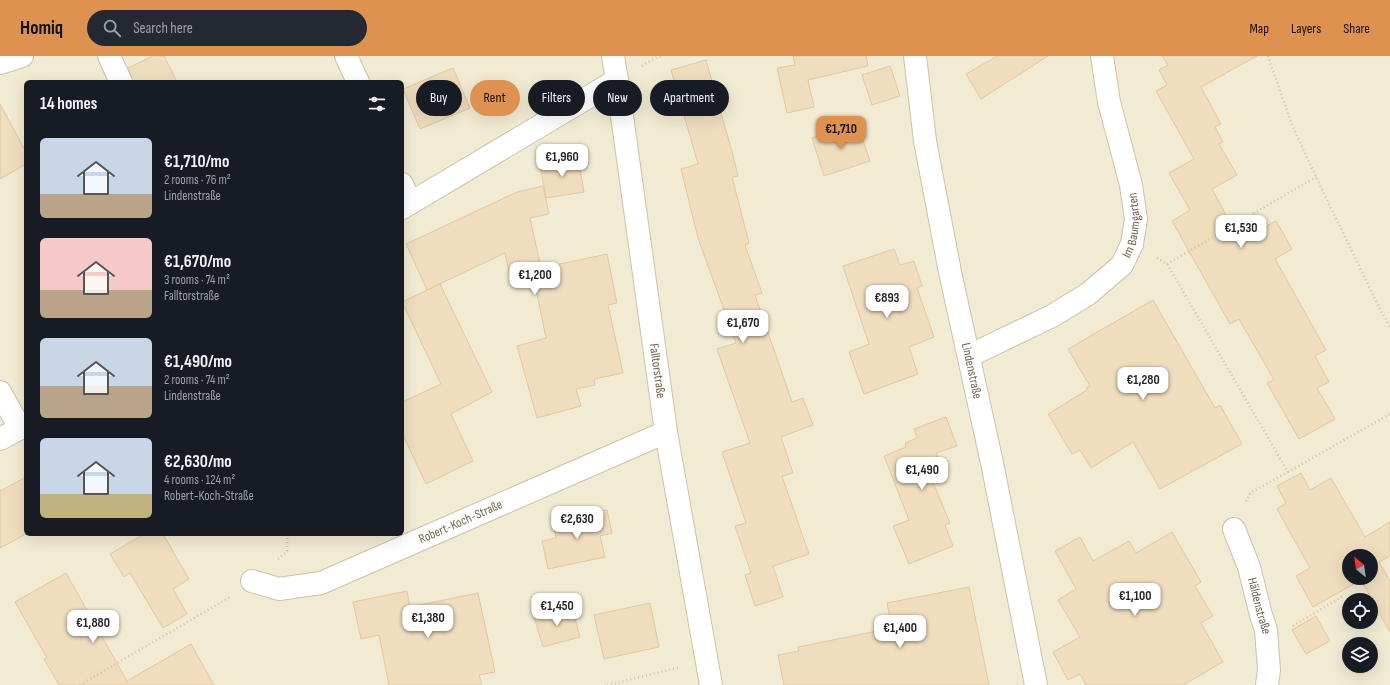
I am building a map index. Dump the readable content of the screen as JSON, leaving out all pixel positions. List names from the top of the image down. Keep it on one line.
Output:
{"streets":{"street":["Im Baumgarten","Falltorstraße","Lindenstraße","Robert-Koch-Straße","Häldenstraße"]},"crossings":[["Im Baumgarten","Lindenstraße"],["Falltorstraße","Robert-Koch-Straße"]],"north":"top left","page":{"header":"Homiq","search":"Search here","nav":["Map","Layers","Share"],"chip":["Buy","Rent","Filters","New","Apartment"],"heading":"14 homes","price":["€1,710","€1,960","€1,530","€1,200","€893","€1,670","€1,280","€1,490","€2,630","€1,100","€1,450","€1,380","€1,880","€1,400"],"list":[{"name":"€1,710/mo","note":"2 rooms · 76 m² · Lindenstraße"},{"name":"€1,670/mo","note":"3 rooms · 74 m² · Falltorstraße"},{"name":"€1,490/mo","note":"2 rooms · 74 m² · Lindenstraße"},{"name":"€2,630/mo","note":"4 rooms · 124 m² · Robert-Koch-Straße"}]}}
